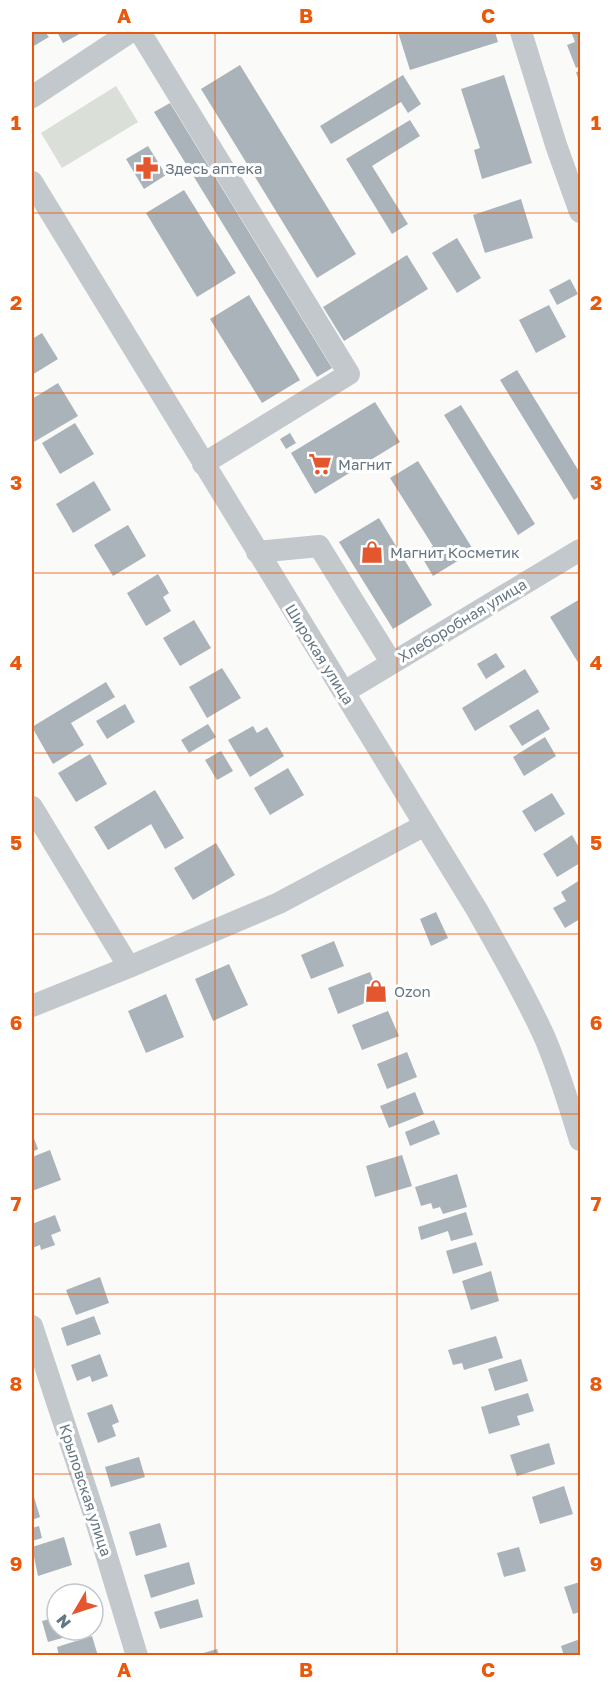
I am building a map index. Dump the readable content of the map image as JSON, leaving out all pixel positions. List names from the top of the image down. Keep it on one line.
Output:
{"streets":{"street":["Хлеборобная улица","Широкая улица","Крыловская улица"]},"crossings":[["Хлеборобная улица","Широкая улица"]],"places":{"pharmacy":["Здесь аптека"],"supermarket":["Магнит"],"shop":["Магнит Косметик","Ozon"]},"north":"bottom left","grid":{"columns":["A","B","C"],"rows":["1","2","3","4","5","6","7","8","9"]}}
